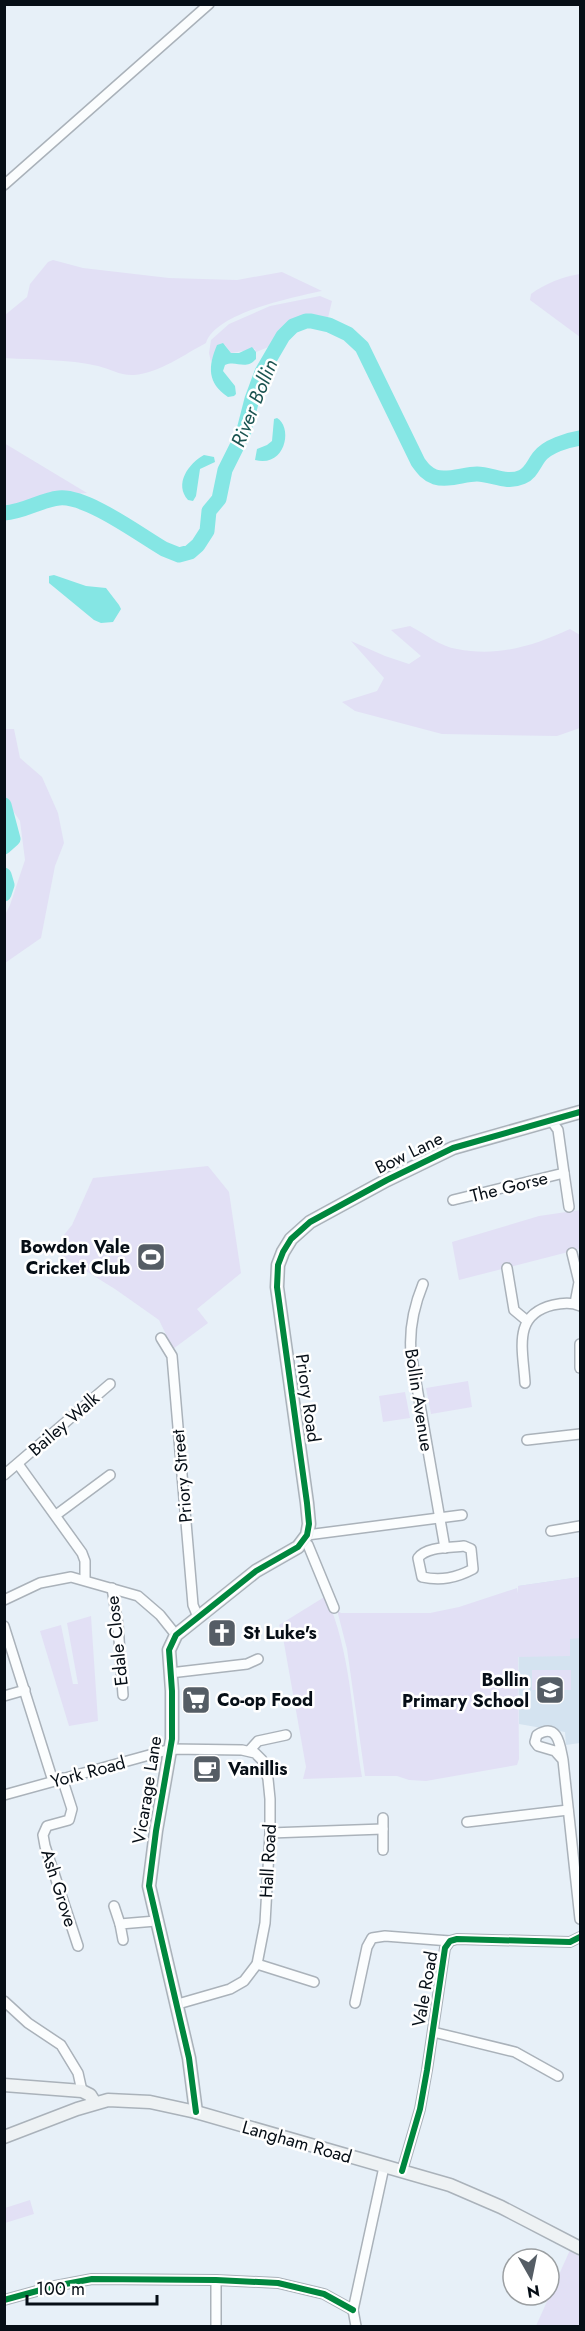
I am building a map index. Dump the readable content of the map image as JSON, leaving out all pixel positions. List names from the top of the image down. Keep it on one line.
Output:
{"streets":{"street":["Bow Lane","The Gorse","Priory Road","Bollin Avenue","Bailey Walk","Priory Street","Edale Close","York Road","Vicarage Lane","Hall Road","Ash Grove","Vale Road","Langham Road"]},"crossings":[["Bow Lane","The Gorse"],["Bow Lane","Priory Road"],["York Road","Vicarage Lane"],["York Road","Ash Grove"],["Vicarage Lane","Langham Road"],["Vale Road","Langham Road"]],"water":["River Bollin"],"places":{"sports":["Bowdon Vale Cricket Club"],"church":["St Luke's"],"school or university":["Bollin Primary School"],"supermarket":["Co-op Food"],"cafe":["Vanillis"]},"scale_bar":"100 m","north":"bottom"}
